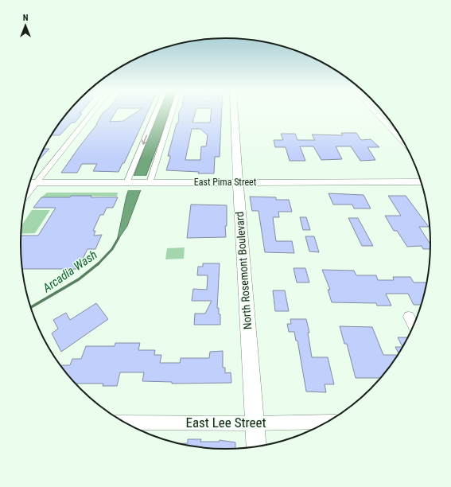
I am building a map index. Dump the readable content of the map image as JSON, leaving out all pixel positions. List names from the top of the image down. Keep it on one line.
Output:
{"streets":{"street":["East Pima Street","North Rosemont Boulevard","East Lee Street"]},"crossings":[["East Pima Street","North Rosemont Boulevard"],["North Rosemont Boulevard","East Lee Street"]],"water":["Arcadia Wash"],"north":"top"}
